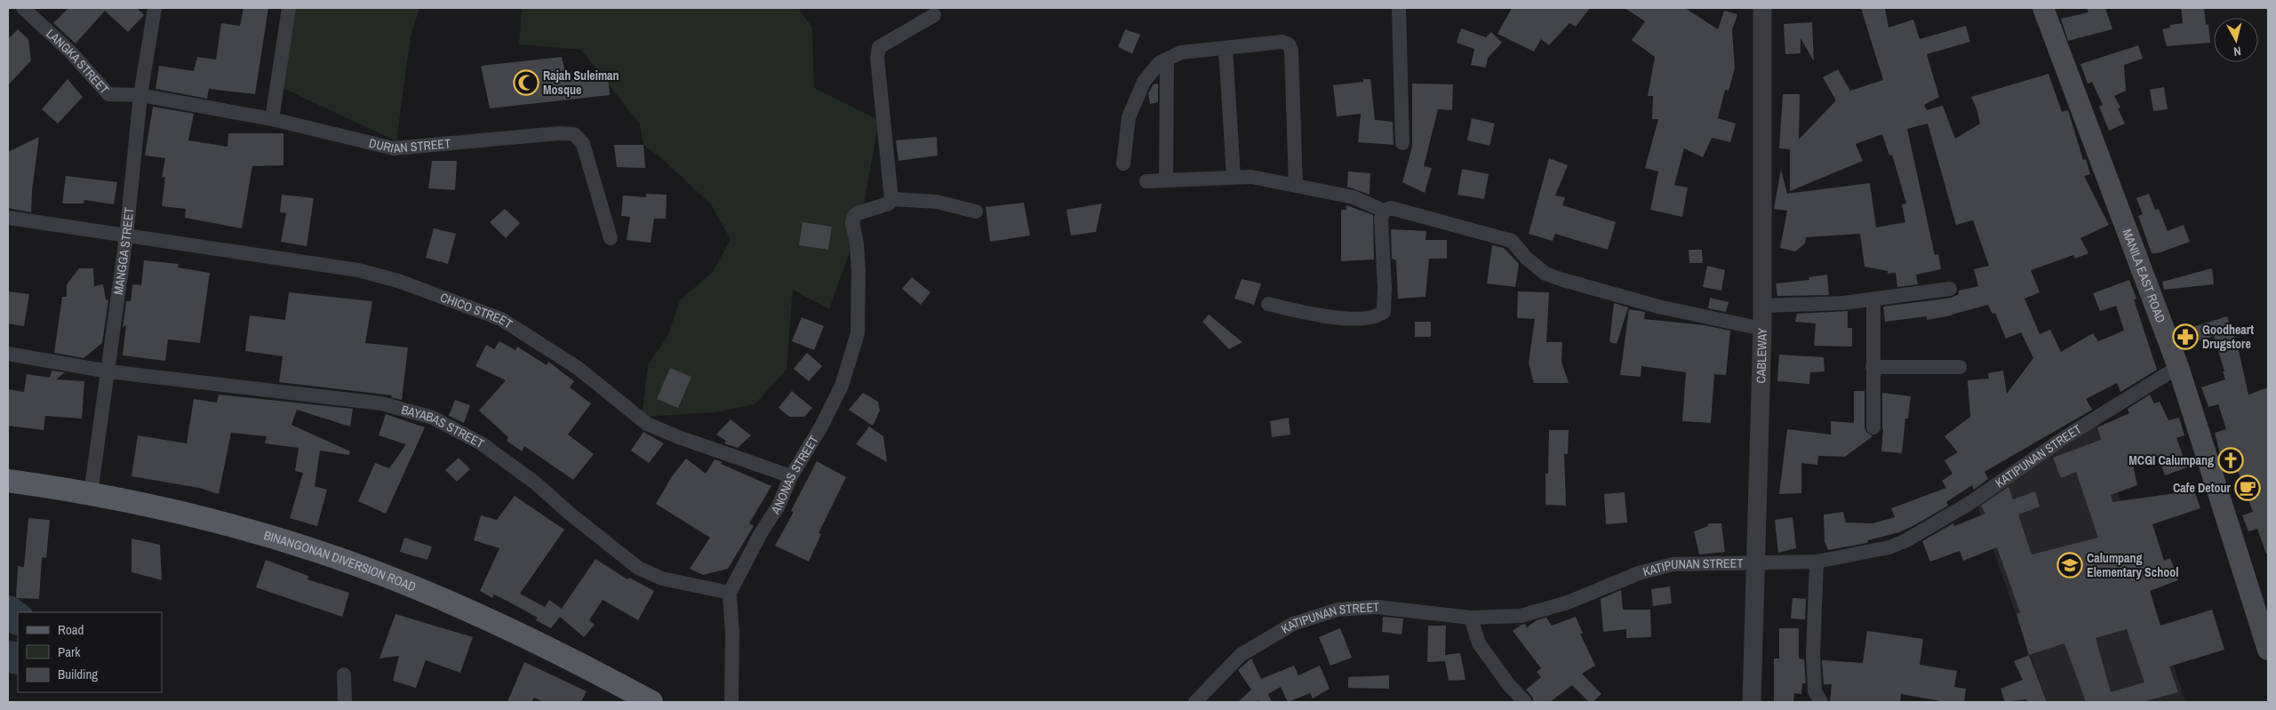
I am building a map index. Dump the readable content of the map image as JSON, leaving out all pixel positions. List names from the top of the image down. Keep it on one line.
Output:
{"streets":{"main road":["MANILA EAST ROAD","BINANGONAN DIVERSION ROAD"],"street":["LANGKA STREET","DURIAN STREET","MANGGA STREET","CHICO STREET","CABLEWAY","BAYABAS STREET","KATIPUNAN STREET","ANONAS STREET"]},"crossings":[["LANGKA STREET","DURIAN STREET"],["LANGKA STREET","MANGGA STREET"],["DURIAN STREET","MANGGA STREET"],["MANGGA STREET","CHICO STREET"],["MANGGA STREET","BAYABAS STREET"],["MANGGA STREET","BINANGONAN DIVERSION ROAD"],["MANILA EAST ROAD","KATIPUNAN STREET"],["CHICO STREET","ANONAS STREET"],["CABLEWAY","KATIPUNAN STREET"],["BAYABAS STREET","ANONAS STREET"]],"places":{"mosque":["Rajah Suleiman Mosque"],"pharmacy":["Goodheart Drugstore"],"church":["MCGI Calumpang"],"cafe":["Cafe Detour"],"school or university":["Calumpang Elementary School"]},"legend":["Road","Park","Building"],"north":"bottom"}
